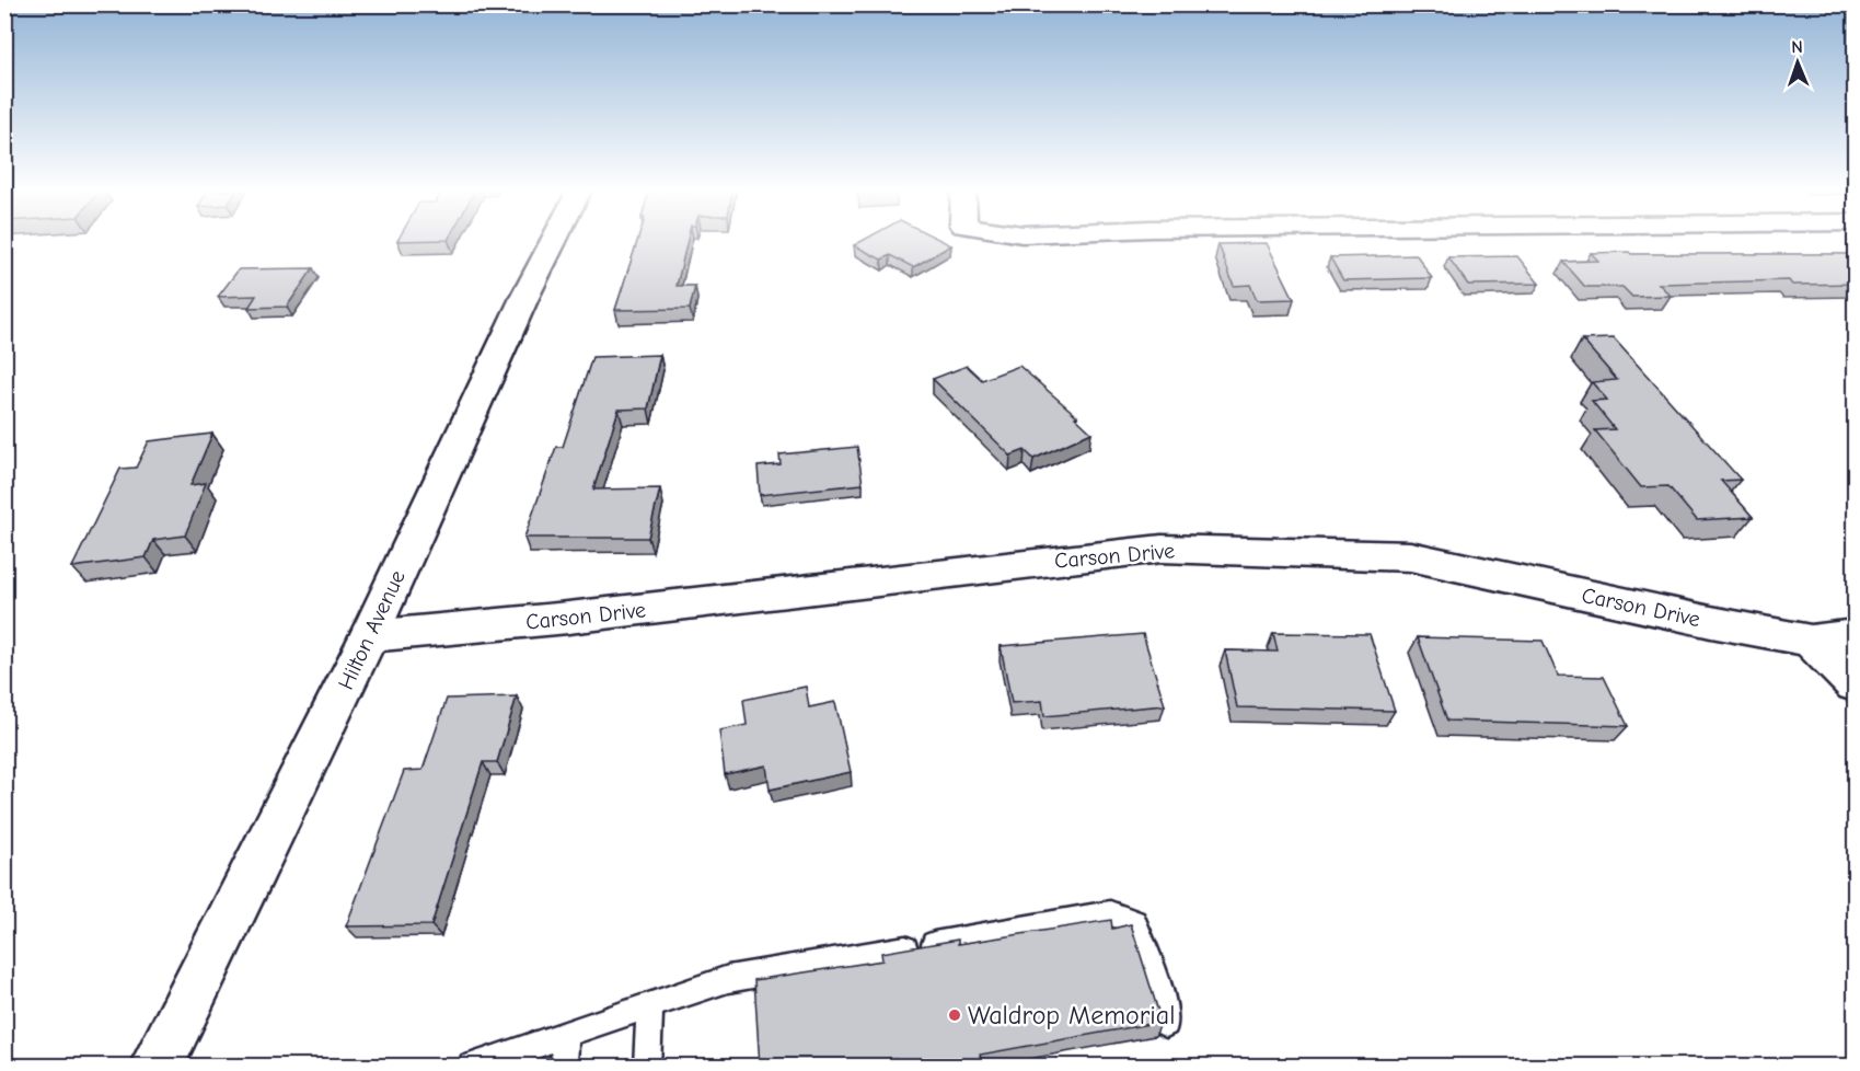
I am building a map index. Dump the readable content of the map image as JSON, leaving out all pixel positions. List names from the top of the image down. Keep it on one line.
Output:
{"streets":{"street":["Carson Drive","Hilton Avenue"]},"crossings":[["Carson Drive","Hilton Avenue"]],"places":["Waldrop Memorial"],"north":"top"}
